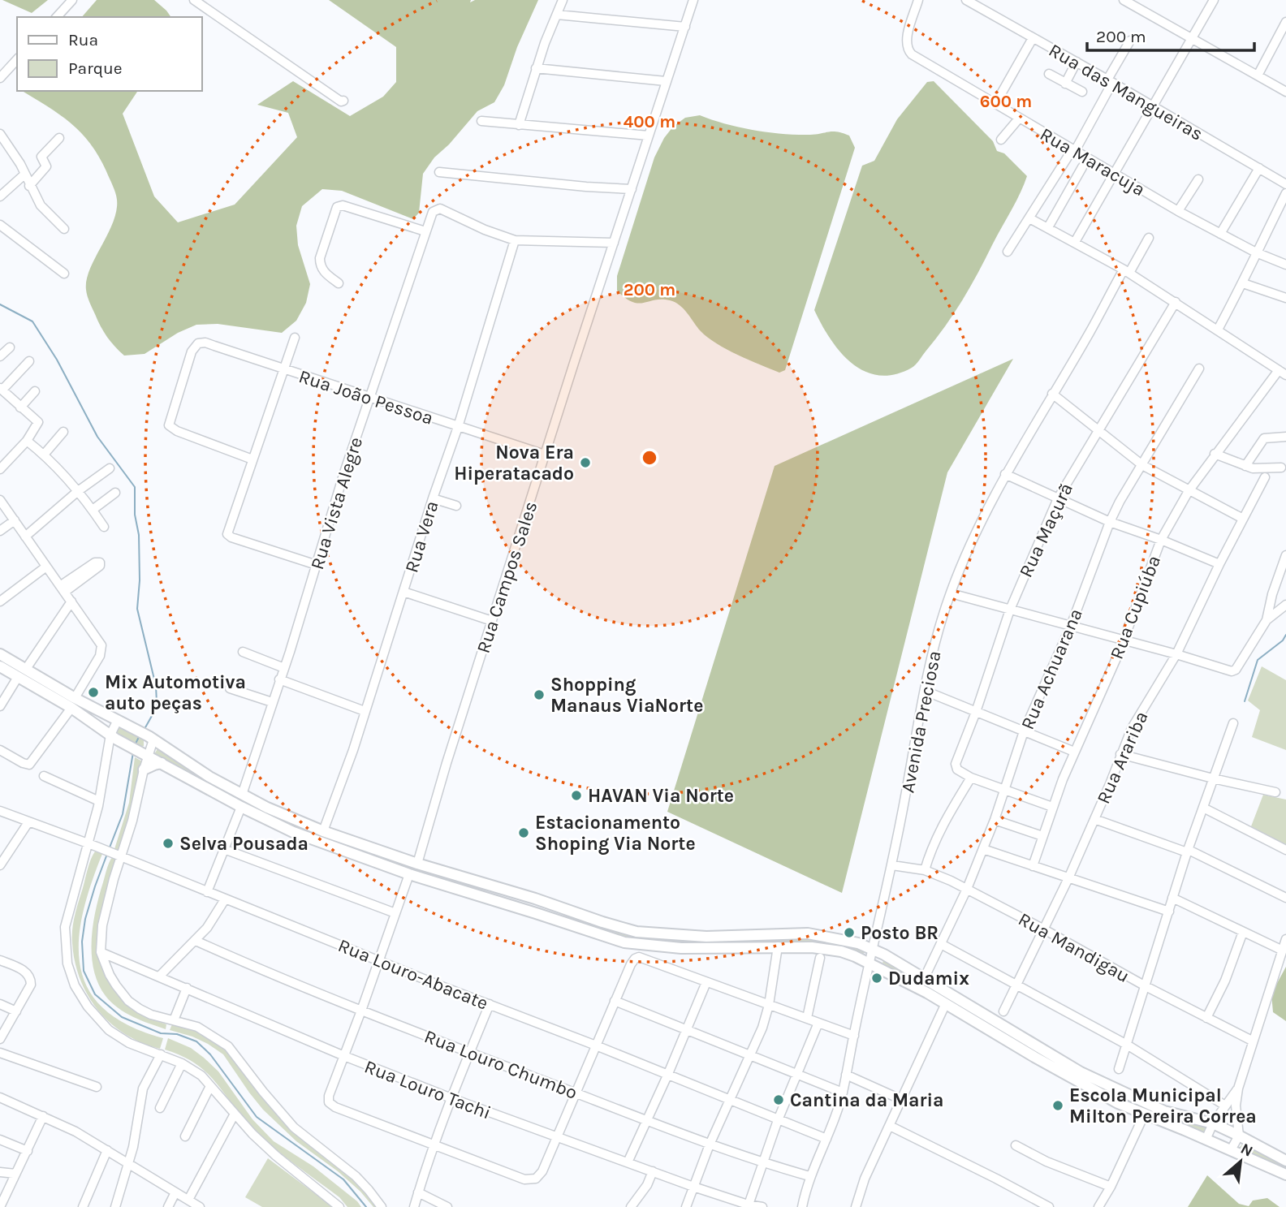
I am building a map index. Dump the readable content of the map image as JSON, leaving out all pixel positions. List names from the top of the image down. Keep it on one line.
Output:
{"streets":{"street":["Rua das Mangueiras","Rua Maracuja","Rua João Pessoa","Rua Vista Alegre","Rua Maçurã","Rua Vera","Rua Campos Sales","Rua Cupiúba","Rua Achuarana","Avenida Preciosa","Rua Arariba","Rua Mandigau","Rua Louro-Abacate","Rua Louro Chumbo","Rua Louro Tachi"]},"crossings":[["Rua João Pessoa","Rua Vista Alegre"],["Rua João Pessoa","Rua Vera"],["Rua João Pessoa","Rua Campos Sales"],["Rua Vista Alegre","Rua Vera"],["Rua Achuarana","Rua Mandigau"],["Avenida Preciosa","Rua Mandigau"],["Avenida Preciosa","Rua Louro-Abacate"],["Avenida Preciosa","Rua Louro Chumbo"],["Rua Arariba","Rua Mandigau"]],"places":["Nova Era Hiperatacado","Mix Automotiva auto peças","Shopping Manaus ViaNorte","HAVAN Via Norte","Estacionamento Shoping Via Norte","Selva Pousada","Posto BR","Dudamix","Cantina da Maria","Escola Municipal Milton Pereira Correa"],"legend":["Rua","Parque"],"scale_bar":"200 m","north":"top right","rings":["600 m","400 m","200 m"]}
